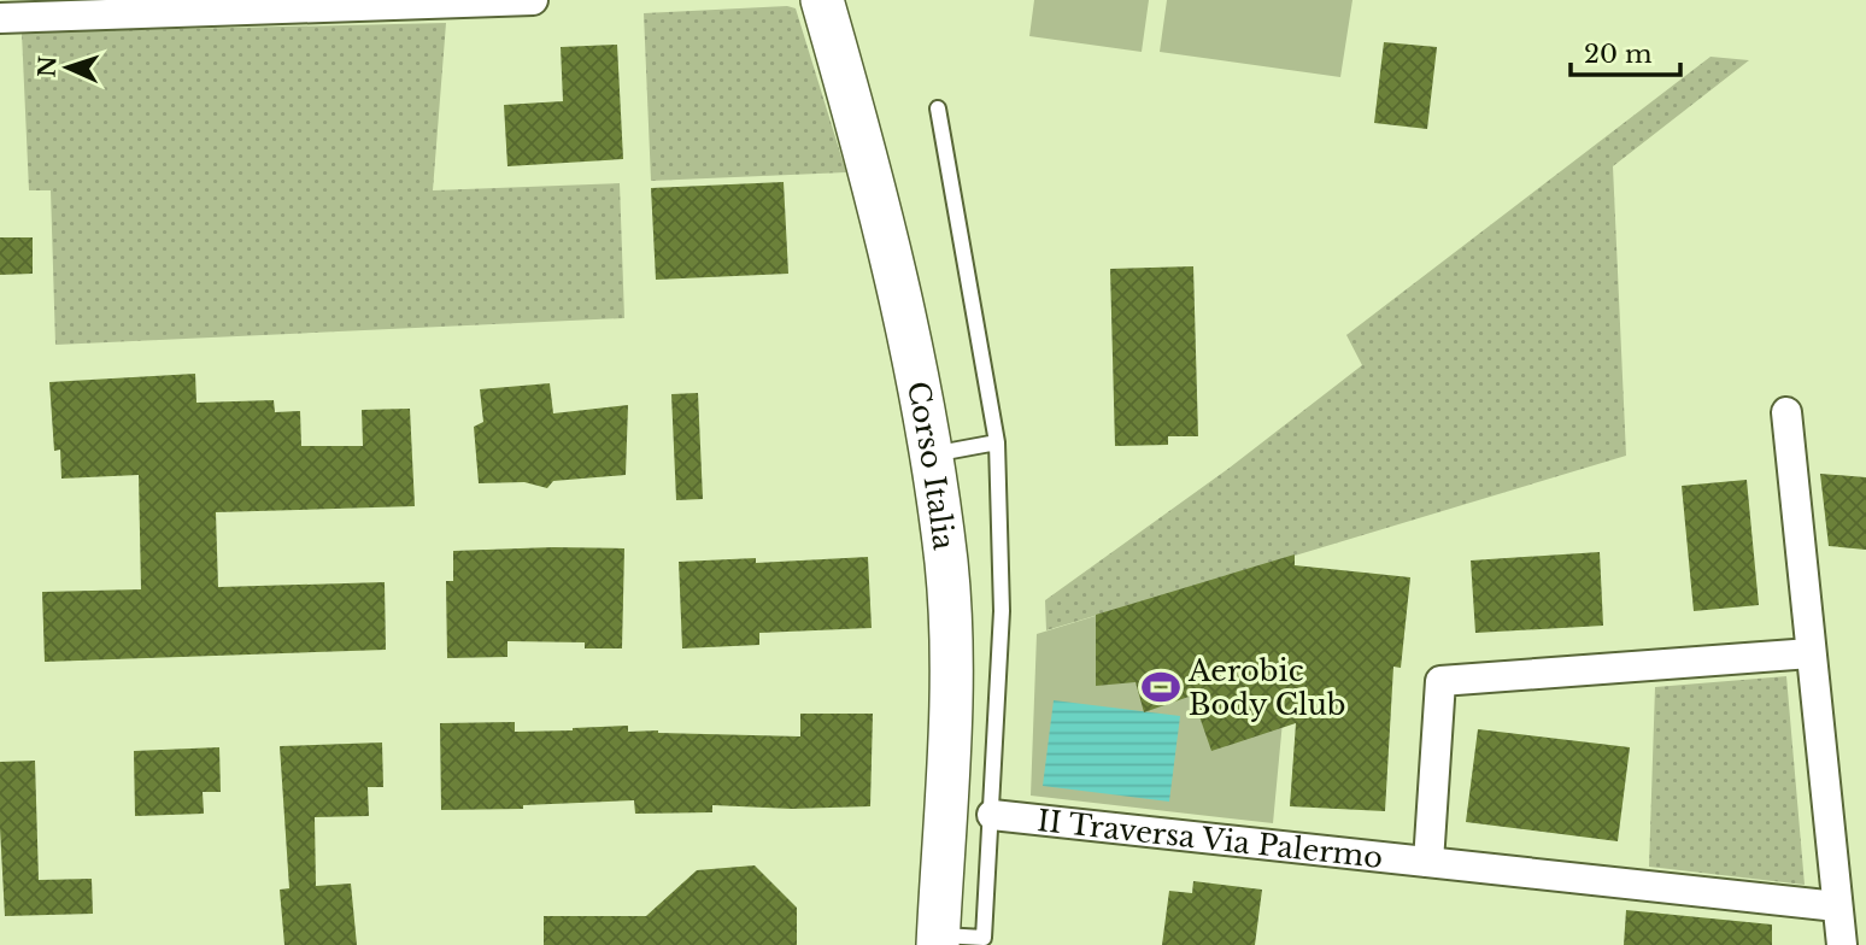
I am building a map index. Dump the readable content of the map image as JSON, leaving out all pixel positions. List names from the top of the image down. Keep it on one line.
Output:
{"streets":{"street":["Corso Italia","II Traversa Via Palermo"]},"places":{"sports":["Aerobic Body Club"]},"scale_bar":"20 m","north":"left"}
